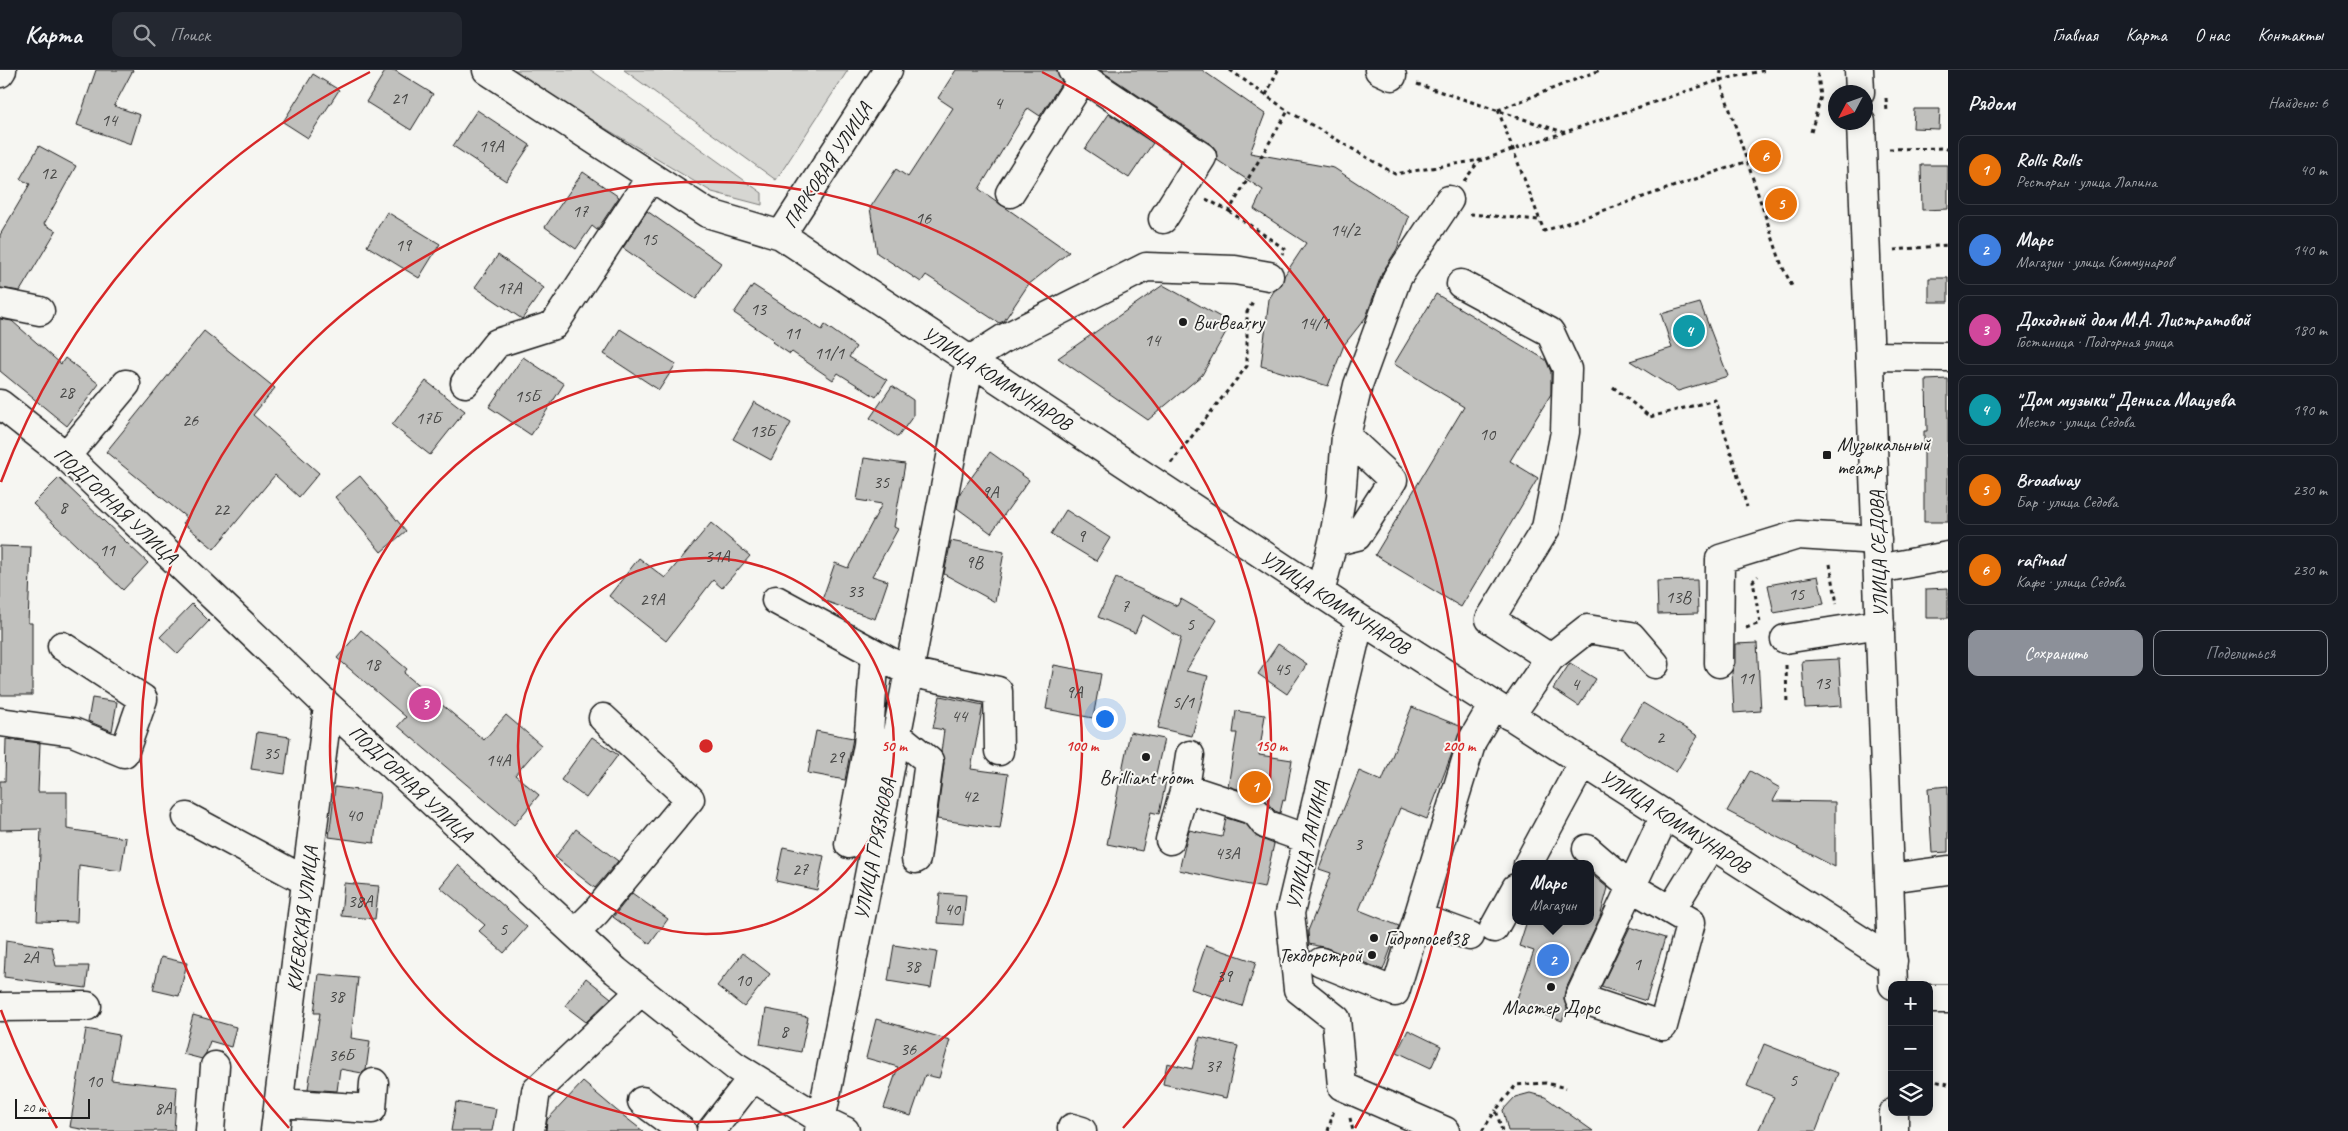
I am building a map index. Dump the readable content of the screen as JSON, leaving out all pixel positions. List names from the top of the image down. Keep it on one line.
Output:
{"streets":{"street":["ПАРКОВАЯ УЛИЦА","УЛИЦА КОММУНАРОВ","ПОДГОРНАЯ УЛИЦА","УЛИЦА СЕДОВА","УЛИЦА ЛАПИНА","УЛИЦА ГРЯЗНОВА","КИЕВСКАЯ УЛИЦА"]},"crossings":[["ПАРКОВАЯ УЛИЦА","УЛИЦА КОММУНАРОВ"],["УЛИЦА КОММУНАРОВ","УЛИЦА СЕДОВА"],["УЛИЦА КОММУНАРОВ","УЛИЦА ЛАПИНА"],["УЛИЦА КОММУНАРОВ","УЛИЦА ГРЯЗНОВА"],["ПОДГОРНАЯ УЛИЦА","УЛИЦА ГРЯЗНОВА"],["ПОДГОРНАЯ УЛИЦА","КИЕВСКАЯ УЛИЦА"]],"places":{"other":["BurBearry","Brilliant room","Гидропосев38","Техдорстрой","Мастер Дорс"],"transit":["Музыкальный театр"]},"house_numbers":["21","4","14","19А","12","17","16","14/2","15","19","17А","13","14/1","11","14","11/1","28","15Б","17Б","26","13Б","10","35","9А","8","22","9","11","31А","9В","33","15","13В","29А","7","5","18","45","11","13","4","9А","5/1","44","2","35","29","14А","42","40","3","43А","27","38А","40","5","2А","1","38","39","10","38","8","36","36Б","37","5","10","8А"],"scale_bar":"20 m","north":"bottom left","page":{"header":"Карта","search":"Поиск","nav":["Главная","Карта","О нас","Контакты"],"heading":["Рядом","Найдено: 6"],"list":[{"mark":"1","name":"Rolls Rolls","note":"Ресторан · улица Лапина","value":"40 m"},{"mark":"2","name":"Марс","note":"Магазин · улица Коммунаров","value":"140 m"},{"mark":"3","name":"Доходный дом М.А. Листратовой","note":"Гостиница · Подгорная улица","value":"180 m"},{"mark":"4","name":"\"Дом музыки\" Дениса Мацуева","note":"Место · улица Седова","value":"190 m"},{"mark":"5","name":"Broadway","note":"Бар · улица Седова","value":"230 m"},{"mark":"6","name":"rafinad","note":"Кафе · улица Седова","value":"230 m"}],"pins":["6","5","4","3","1","2"],"buttons":["Сохранить","Поделиться"],"popup":["Марс","Магазин"],"map_buttons":["+","−"],"scale":"20 m"},"rings":["50 m","100 m","150 m","200 m"]}
